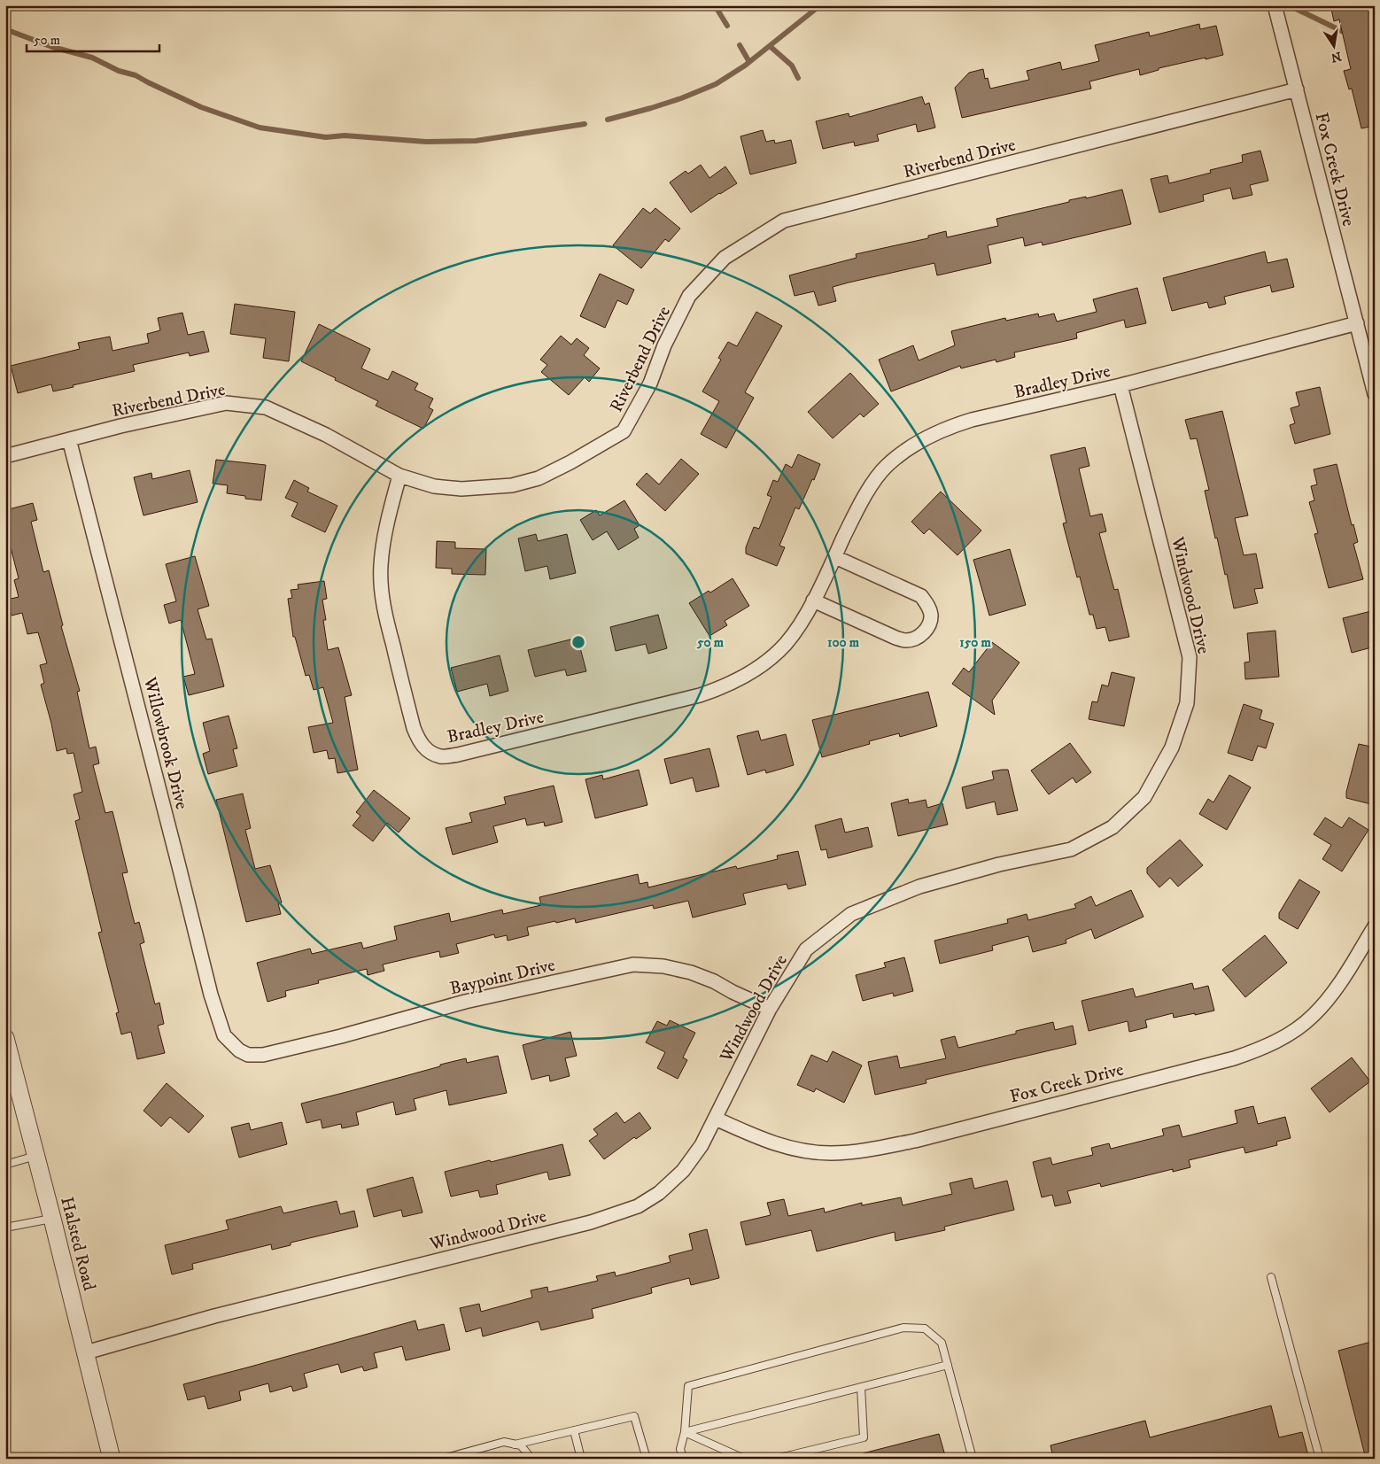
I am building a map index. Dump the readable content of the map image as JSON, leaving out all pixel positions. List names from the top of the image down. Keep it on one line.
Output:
{"streets":{"street":["Riverbend Drive","Fox Creek Drive","Bradley Drive","Windwood Drive","Willowbrook Drive","Baypoint Drive","Halsted Road"]},"crossings":[["Riverbend Drive","Fox Creek Drive"],["Riverbend Drive","Bradley Drive"],["Riverbend Drive","Willowbrook Drive"],["Fox Creek Drive","Bradley Drive"],["Fox Creek Drive","Windwood Drive"],["Bradley Drive","Windwood Drive"],["Windwood Drive","Baypoint Drive"],["Windwood Drive","Halsted Road"],["Willowbrook Drive","Baypoint Drive"]],"scale_bar":"50 m","north":"bottom","rings":["50 m","100 m","150 m"]}
